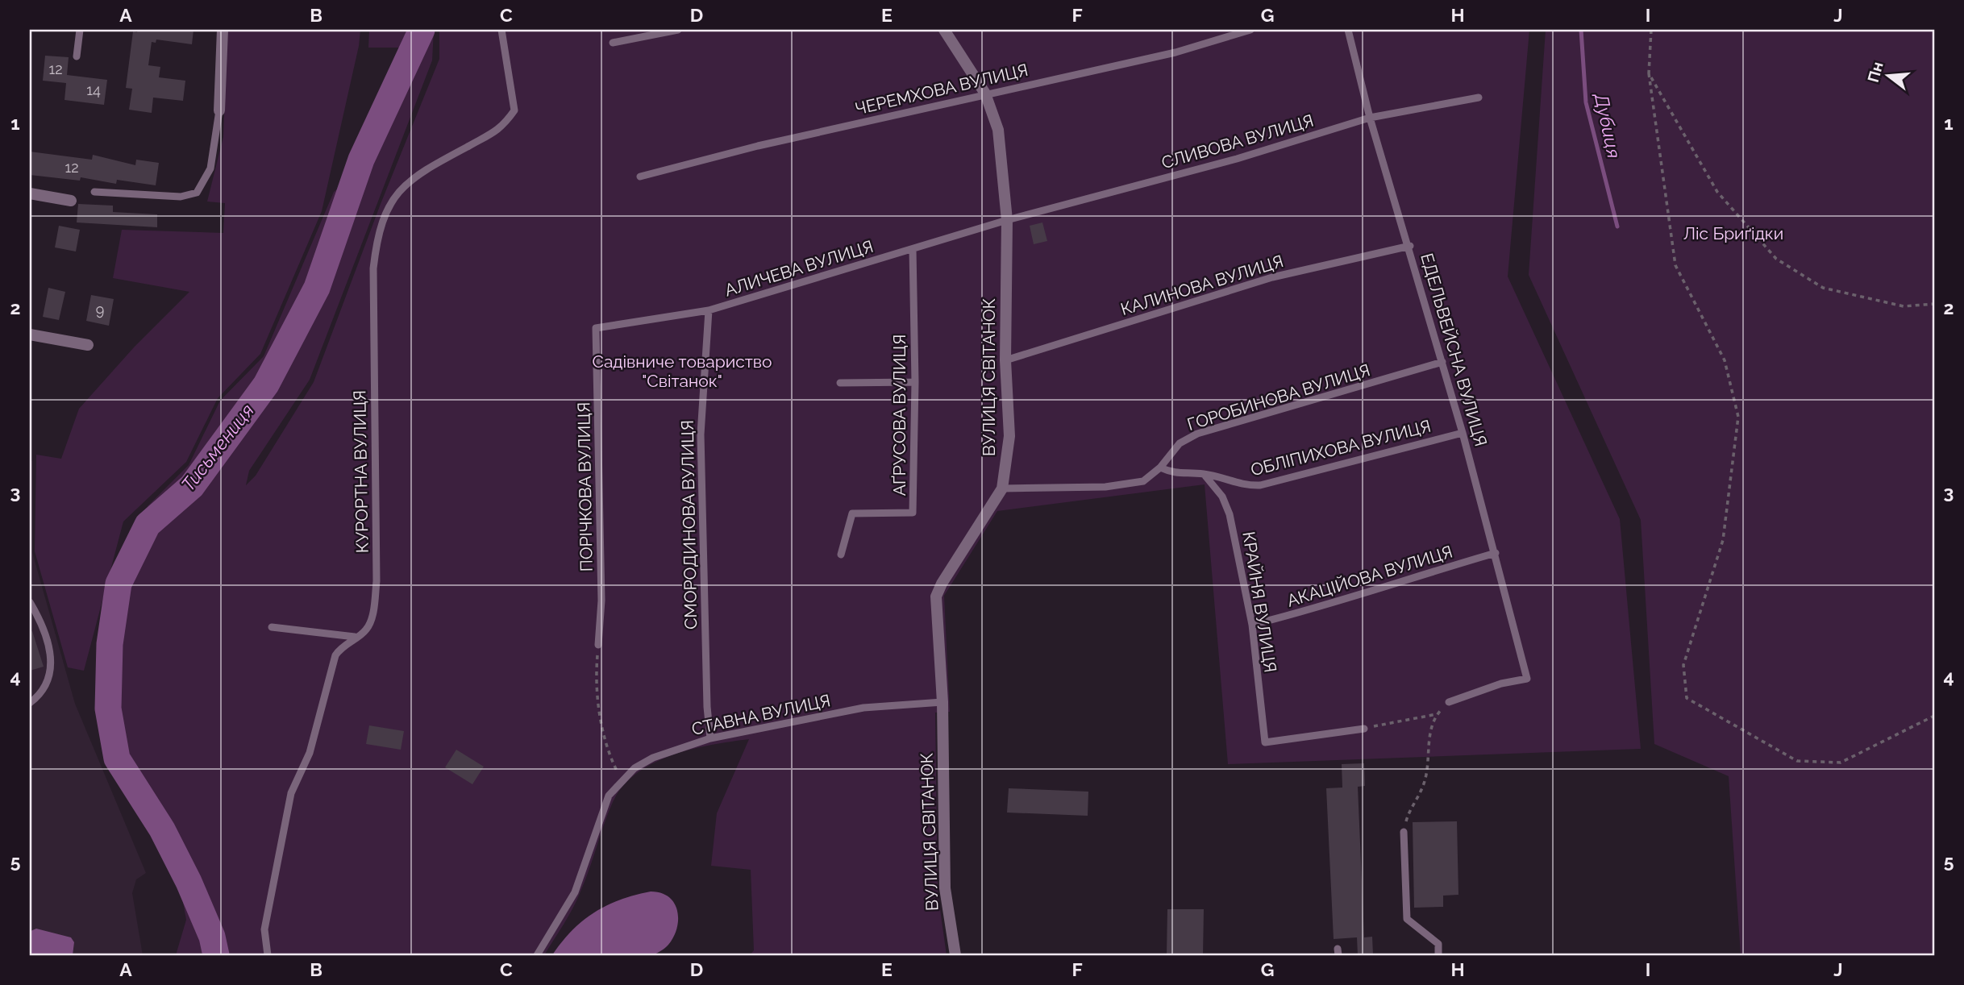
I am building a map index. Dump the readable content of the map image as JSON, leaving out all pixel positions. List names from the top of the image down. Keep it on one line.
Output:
{"streets":{"street":["ВУЛИЦЯ СВІТАНОК"],"lane":["ЧЕРЕМХОВА ВУЛИЦЯ","СЛИВОВА ВУЛИЦЯ","АЛИЧЕВА ВУЛИЦЯ","КАЛИНОВА ВУЛИЦЯ","ЕДЕЛЬВЕЙСНА ВУЛИЦЯ","ГОРОБИНОВА ВУЛИЦЯ","АҐРУСОВА ВУЛИЦЯ","ОБЛІПИХОВА ВУЛИЦЯ","КУРОРТНА ВУЛИЦЯ","ПОРІЧКОВА ВУЛИЦЯ","СМОРОДИНОВА ВУЛИЦЯ","АКАЦІЙОВА ВУЛИЦЯ","КРАЙНЯ ВУЛИЦЯ","СТАВНА ВУЛИЦЯ"]},"crossings":[["ЧЕРЕМХОВА ВУЛИЦЯ","ВУЛИЦЯ СВІТАНОК"],["СЛИВОВА ВУЛИЦЯ","АЛИЧЕВА ВУЛИЦЯ"],["СЛИВОВА ВУЛИЦЯ","ЕДЕЛЬВЕЙСНА ВУЛИЦЯ"],["СЛИВОВА ВУЛИЦЯ","ВУЛИЦЯ СВІТАНОК"],["АЛИЧЕВА ВУЛИЦЯ","ВУЛИЦЯ СВІТАНОК"],["АЛИЧЕВА ВУЛИЦЯ","АҐРУСОВА ВУЛИЦЯ"],["АЛИЧЕВА ВУЛИЦЯ","ПОРІЧКОВА ВУЛИЦЯ"],["АЛИЧЕВА ВУЛИЦЯ","СМОРОДИНОВА ВУЛИЦЯ"],["КАЛИНОВА ВУЛИЦЯ","ЕДЕЛЬВЕЙСНА ВУЛИЦЯ"],["КАЛИНОВА ВУЛИЦЯ","ВУЛИЦЯ СВІТАНОК"],["ЕДЕЛЬВЕЙСНА ВУЛИЦЯ","ГОРОБИНОВА ВУЛИЦЯ"],["ЕДЕЛЬВЕЙСНА ВУЛИЦЯ","ОБЛІПИХОВА ВУЛИЦЯ"],["ЕДЕЛЬВЕЙСНА ВУЛИЦЯ","АКАЦІЙОВА ВУЛИЦЯ"],["ВУЛИЦЯ СВІТАНОК","ГОРОБИНОВА ВУЛИЦЯ"],["ВУЛИЦЯ СВІТАНОК","СТАВНА ВУЛИЦЯ"],["ГОРОБИНОВА ВУЛИЦЯ","ОБЛІПИХОВА ВУЛИЦЯ"],["ОБЛІПИХОВА ВУЛИЦЯ","КРАЙНЯ ВУЛИЦЯ"],["СМОРОДИНОВА ВУЛИЦЯ","СТАВНА ВУЛИЦЯ"],["АКАЦІЙОВА ВУЛИЦЯ","КРАЙНЯ ВУЛИЦЯ"]],"water":["Дубиця","Тисьмениця"],"parks":["Ліс Бриґідки","Садівниче товариство \"Світанок\""],"house_numbers":["12","14","12","9"],"north":"left","grid":{"columns":["A","B","C","D","E","F","G","H","I","J"],"rows":["1","2","3","4","5"]}}
